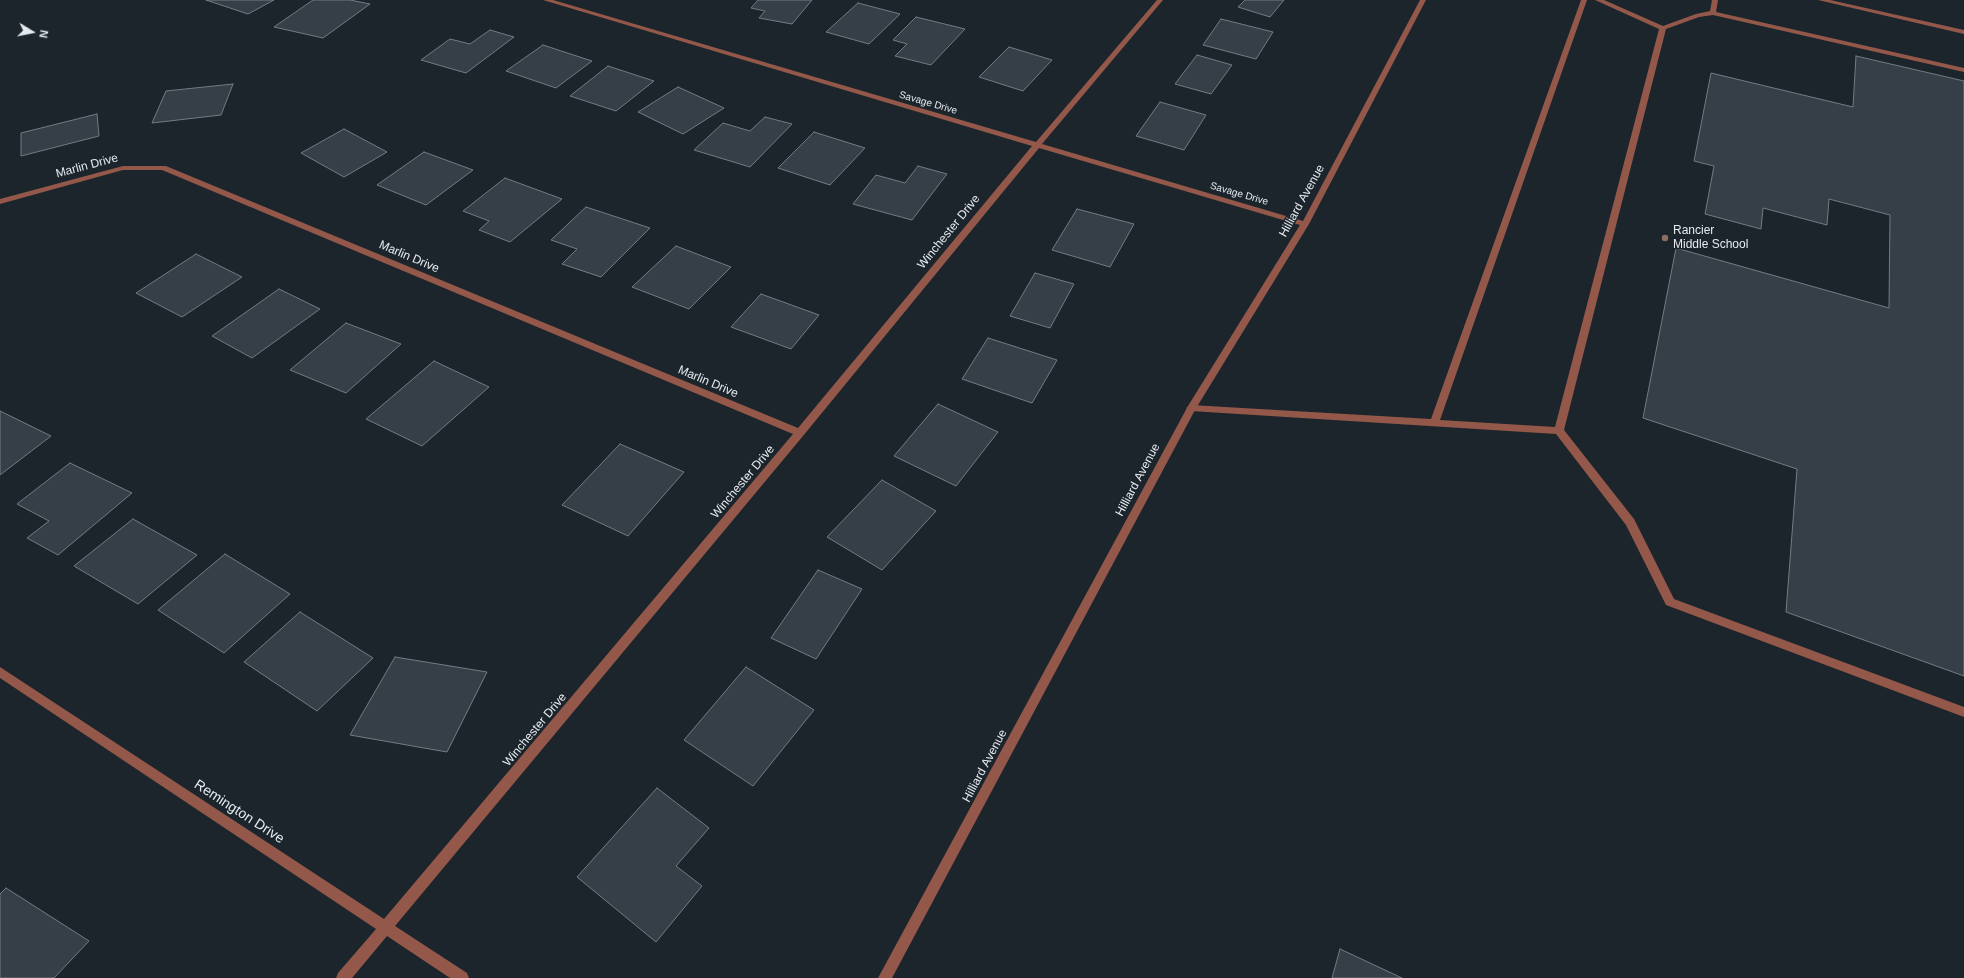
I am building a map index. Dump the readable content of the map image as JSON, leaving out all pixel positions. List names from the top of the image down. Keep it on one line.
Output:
{"streets":{"street":["Savage Drive","Marlin Drive","Hilliard Avenue","Winchester Drive","Remington Drive"]},"crossings":[["Savage Drive","Hilliard Avenue"],["Savage Drive","Winchester Drive"],["Marlin Drive","Winchester Drive"],["Winchester Drive","Remington Drive"]],"places":["Rancier Middle School"],"north":"right"}
